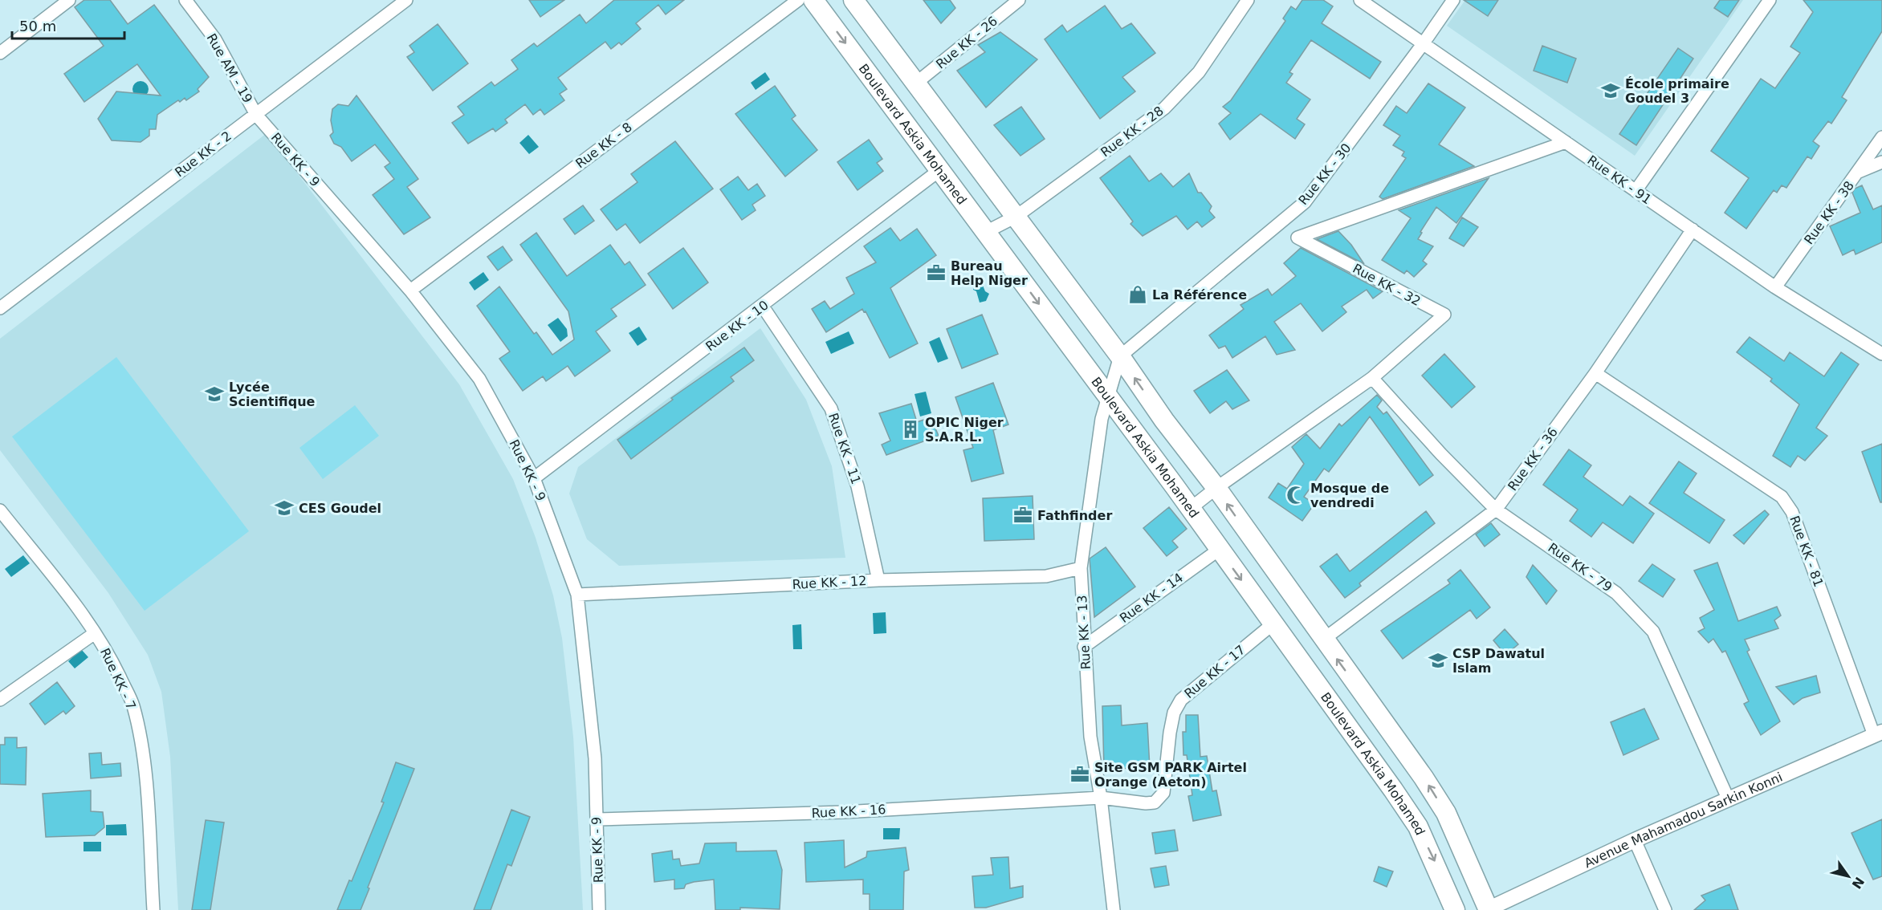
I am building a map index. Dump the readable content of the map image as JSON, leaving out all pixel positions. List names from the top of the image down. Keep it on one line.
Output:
{"streets":{"main road":["Boulevard Askia Mohamed"],"street":["Rue KK - 26","Rue AM - 19","Rue KK - 28","Rue KK - 8","Rue KK - 2","Rue KK - 9","Rue KK - 30","Rue KK - 91","Rue KK - 38","Rue KK - 32","Rue KK - 10","Rue KK - 11","Rue KK - 36","Rue KK - 81","Rue KK - 79","Rue KK - 12","Rue KK - 14","Rue KK - 13","Rue KK - 17","Rue KK - 7","Rue KK - 16","Avenue Mahamadou Sarkin Konni"]},"crossings":[["Rue AM - 19","Rue KK - 2"],["Rue AM - 19","Rue KK - 9"],["Rue KK - 28","Boulevard Askia Mohamed"],["Boulevard Askia Mohamed","Rue KK - 32"],["Boulevard Askia Mohamed","Rue KK - 10"],["Boulevard Askia Mohamed","Rue KK - 14"],["Boulevard Askia Mohamed","Rue KK - 13"],["Boulevard Askia Mohamed","Rue KK - 17"],["Rue KK - 8","Rue KK - 9"],["Rue KK - 2","Rue KK - 9"],["Rue KK - 9","Rue KK - 10"],["Rue KK - 9","Rue KK - 12"],["Rue KK - 9","Rue KK - 16"],["Rue KK - 30","Rue KK - 91"],["Rue KK - 30","Rue KK - 13"],["Rue KK - 91","Rue KK - 38"],["Rue KK - 91","Rue KK - 32"],["Rue KK - 91","Rue KK - 36"],["Rue KK - 32","Rue KK - 79"],["Rue KK - 10","Rue KK - 11"],["Rue KK - 11","Rue KK - 12"],["Rue KK - 36","Rue KK - 81"],["Rue KK - 36","Rue KK - 79"],["Rue KK - 81","Avenue Mahamadou Sarkin Konni"],["Rue KK - 79","Avenue Mahamadou Sarkin Konni"],["Rue KK - 12","Rue KK - 13"],["Rue KK - 14","Rue KK - 13"],["Rue KK - 13","Rue KK - 16"],["Rue KK - 17","Rue KK - 16"]],"places":{"school or university":["École primaire Goudel 3","Lycée Scientifique","CES Goudel","CSP Dawatul Islam"],"office":["Bureau Help Niger","Fathfinder","Site GSM PARK Airtel Orange (Aeton)"],"shop":["La Référence"],"building":["OPIC Niger S.A.R.L."],"mosque":["Mosque de vendredi"]},"scale_bar":"50 m","north":"bottom right"}
